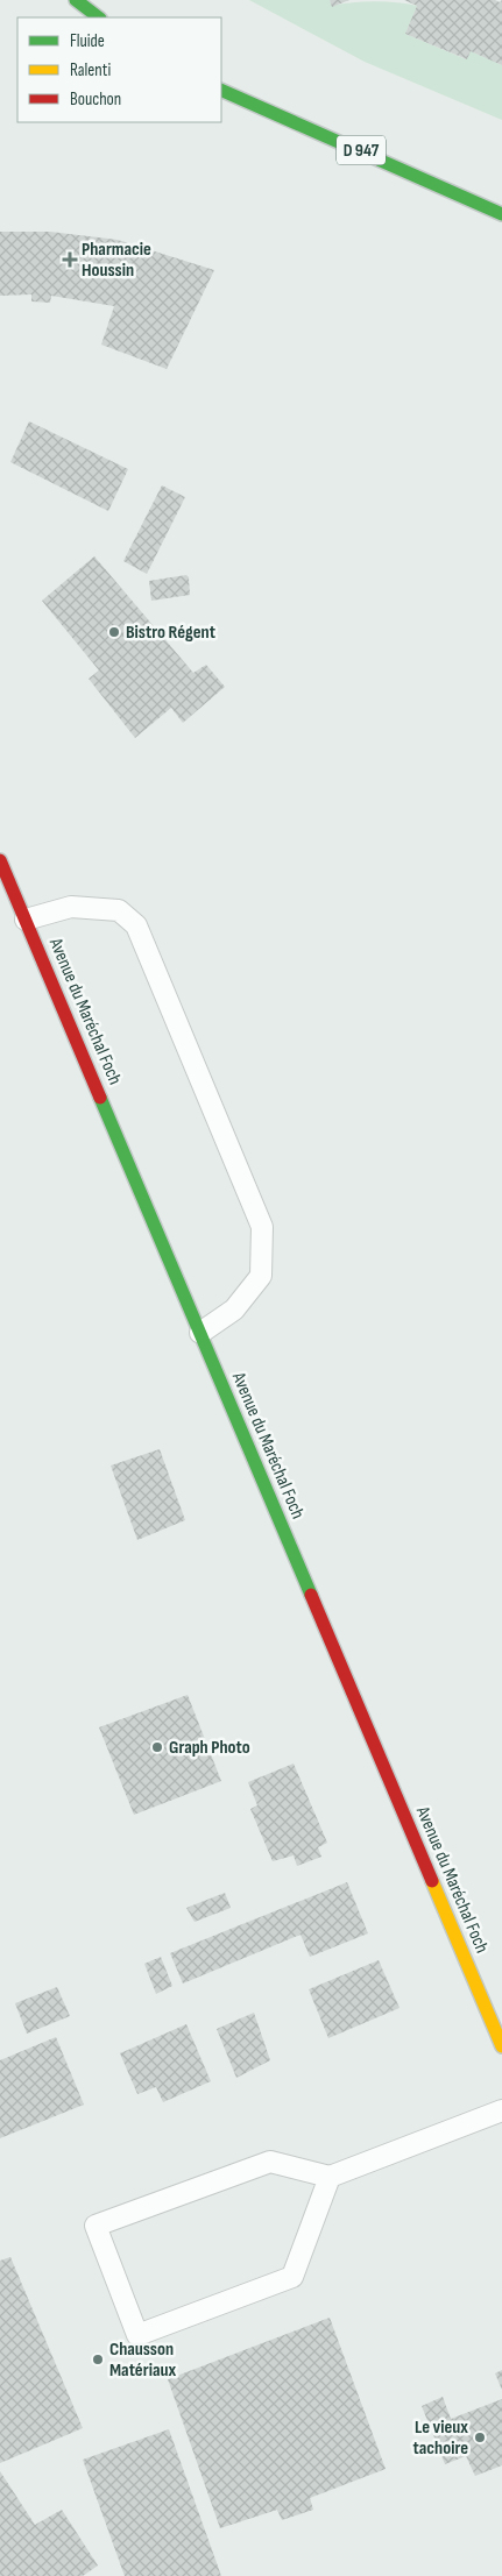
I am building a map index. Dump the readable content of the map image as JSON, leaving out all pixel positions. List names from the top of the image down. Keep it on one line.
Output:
{"streets":{"main road":["D 947","Avenue du Maréchal Foch"]},"places":{"health":["Pharmacie Houssin"],"other":["Bistro Régent","Graph Photo","Chausson Matériaux","Le vieux tachoire"]},"legend":["Fluide","Ralenti","Bouchon"]}
